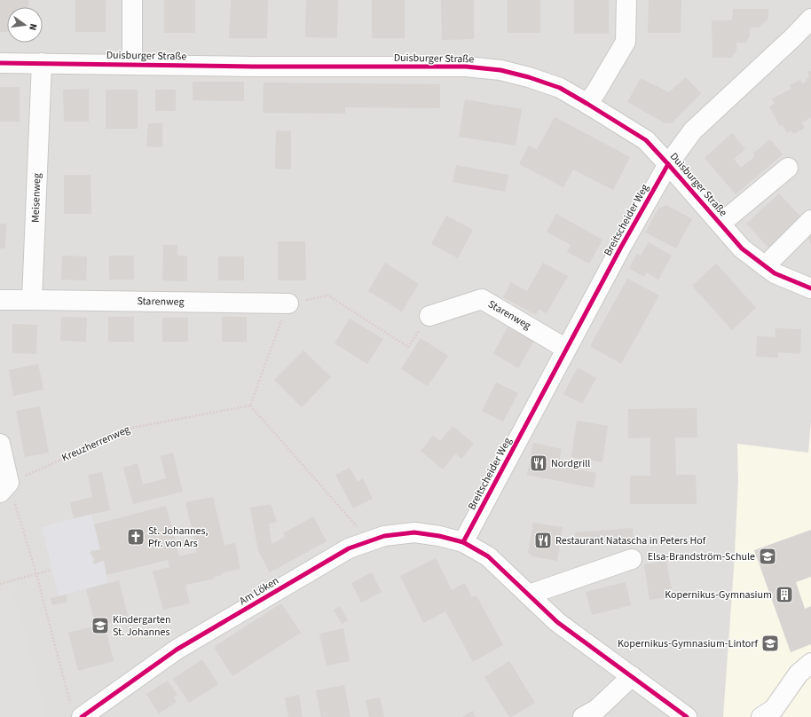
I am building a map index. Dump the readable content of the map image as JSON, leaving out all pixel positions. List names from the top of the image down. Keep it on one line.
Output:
{"streets":{"street":["Duisburger Straße","Meisenweg","Breitscheider Weg","Starenweg","Am Löken"],"path":["Kreuzherrenweg"]},"crossings":[["Duisburger Straße","Meisenweg"],["Duisburger Straße","Breitscheider Weg"],["Meisenweg","Starenweg"],["Breitscheider Weg","Starenweg"],["Breitscheider Weg","Am Löken"]],"places":{"restaurant":["Nordgrill","Restaurant Natascha in Peters Hof"],"church":["St. Johannes, Pfr. von Ars"],"school or university":["Elsa-Brandström-Schule","Kindergarten St. Johannes","Kopernikus-Gymnasium-Lintorf"],"building":["Kopernikus-Gymnasium"]},"north":"right"}
